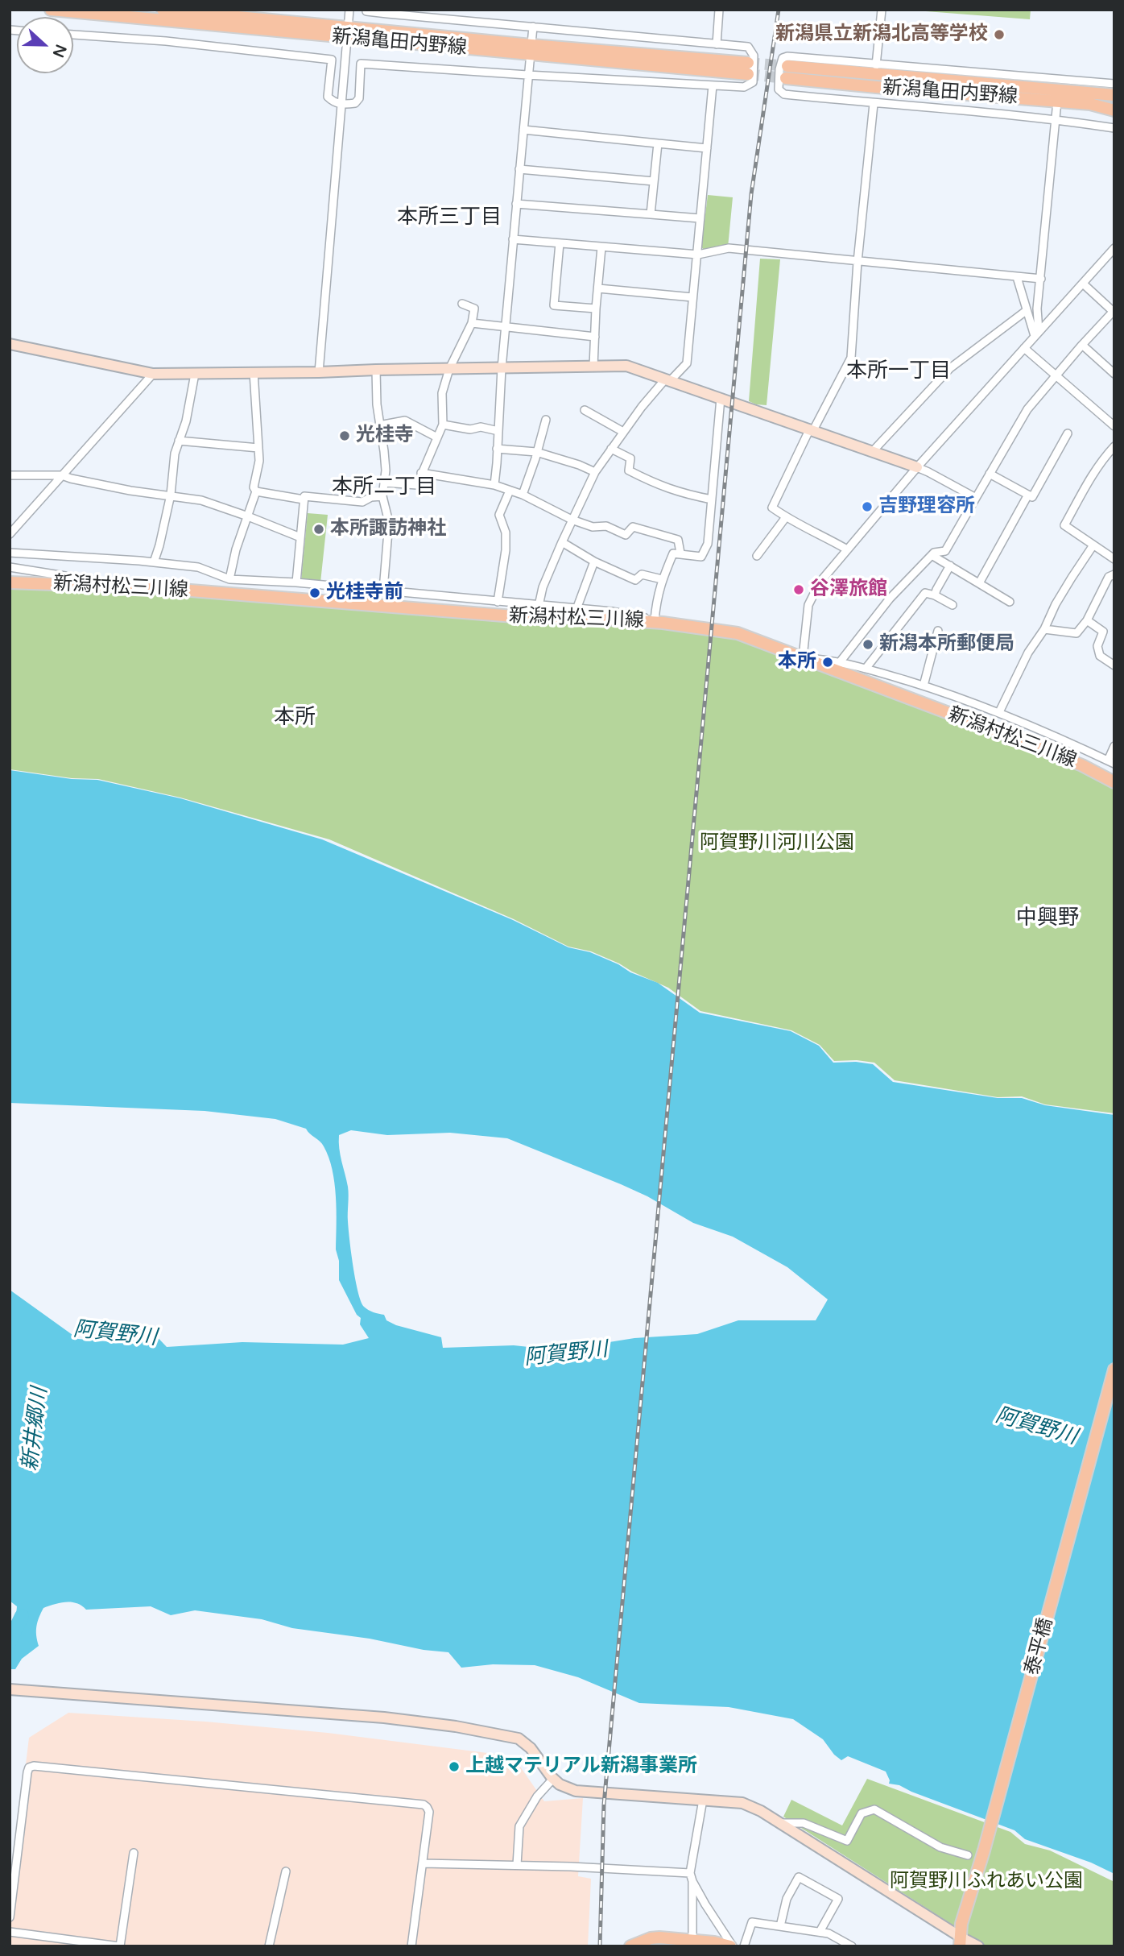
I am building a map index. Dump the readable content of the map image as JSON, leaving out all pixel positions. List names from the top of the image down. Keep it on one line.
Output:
{"streets":{"main road":["新潟亀田内野線","新潟村松三川線","泰平橋"]},"districts":["本所三丁目","本所一丁目","本所二丁目","本所","中興野"],"water":["阿賀野川","新井郷川"],"parks":["阿賀野川河川公園","阿賀野川ふれあい公園"],"places":["新潟県立新潟北高等学校","光桂寺","吉野理容所","本所諏訪神社","谷澤旅館","光桂寺前","新潟本所郵便局","本所","上越マテリアル新潟事業所"],"north":"right"}
